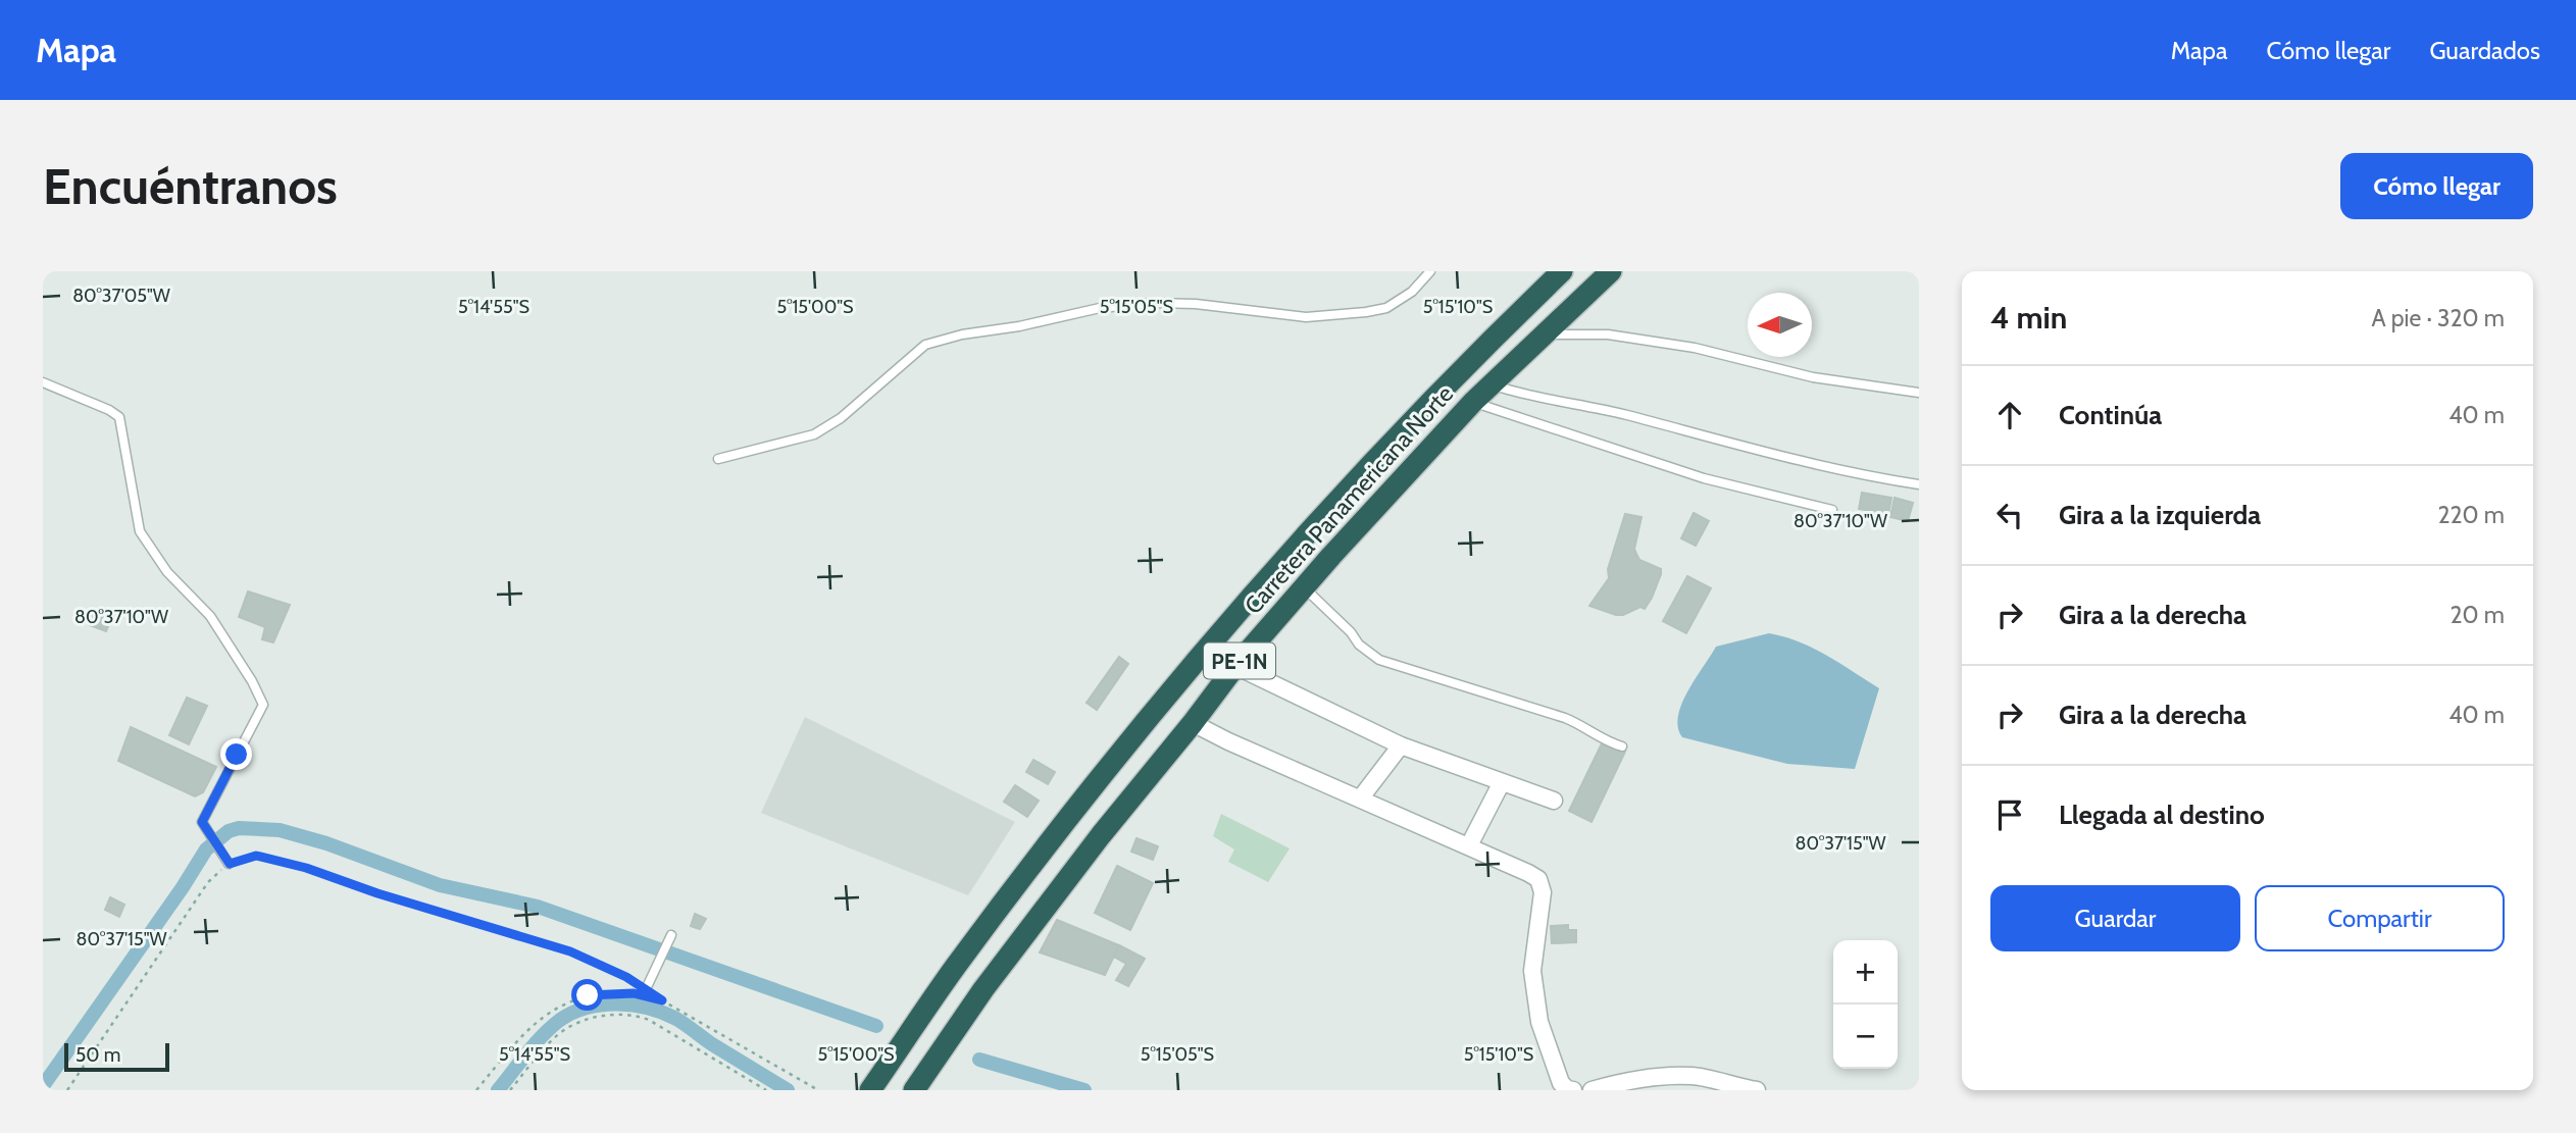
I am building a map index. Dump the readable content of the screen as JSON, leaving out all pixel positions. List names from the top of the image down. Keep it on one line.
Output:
{"streets":{"highway":["Carretera Panamericana Norte","PE-1N"]},"scale_bar":"50 m","north":"left","page":{"header":"Mapa","nav":["Mapa","Cómo llegar","Guardados"],"buttons":["Cómo llegar",["Guardar","Compartir"]],"title":"Encuéntranos","heading":["4 min","A pie · 320 m"],"list":[["Continúa","40 m"],["Gira a la izquierda","220 m"],["Gira a la derecha","20 m"],["Gira a la derecha","40 m"],"Llegada al destino"],"map_buttons":["+","−"],"scale":"50 m"},"coordinates":["80°37'05\"W","5°14'55\"S","5°15'00\"S","5°15'05\"S","5°15'10\"S","80°37'10\"W","80°37'15\"W"]}
